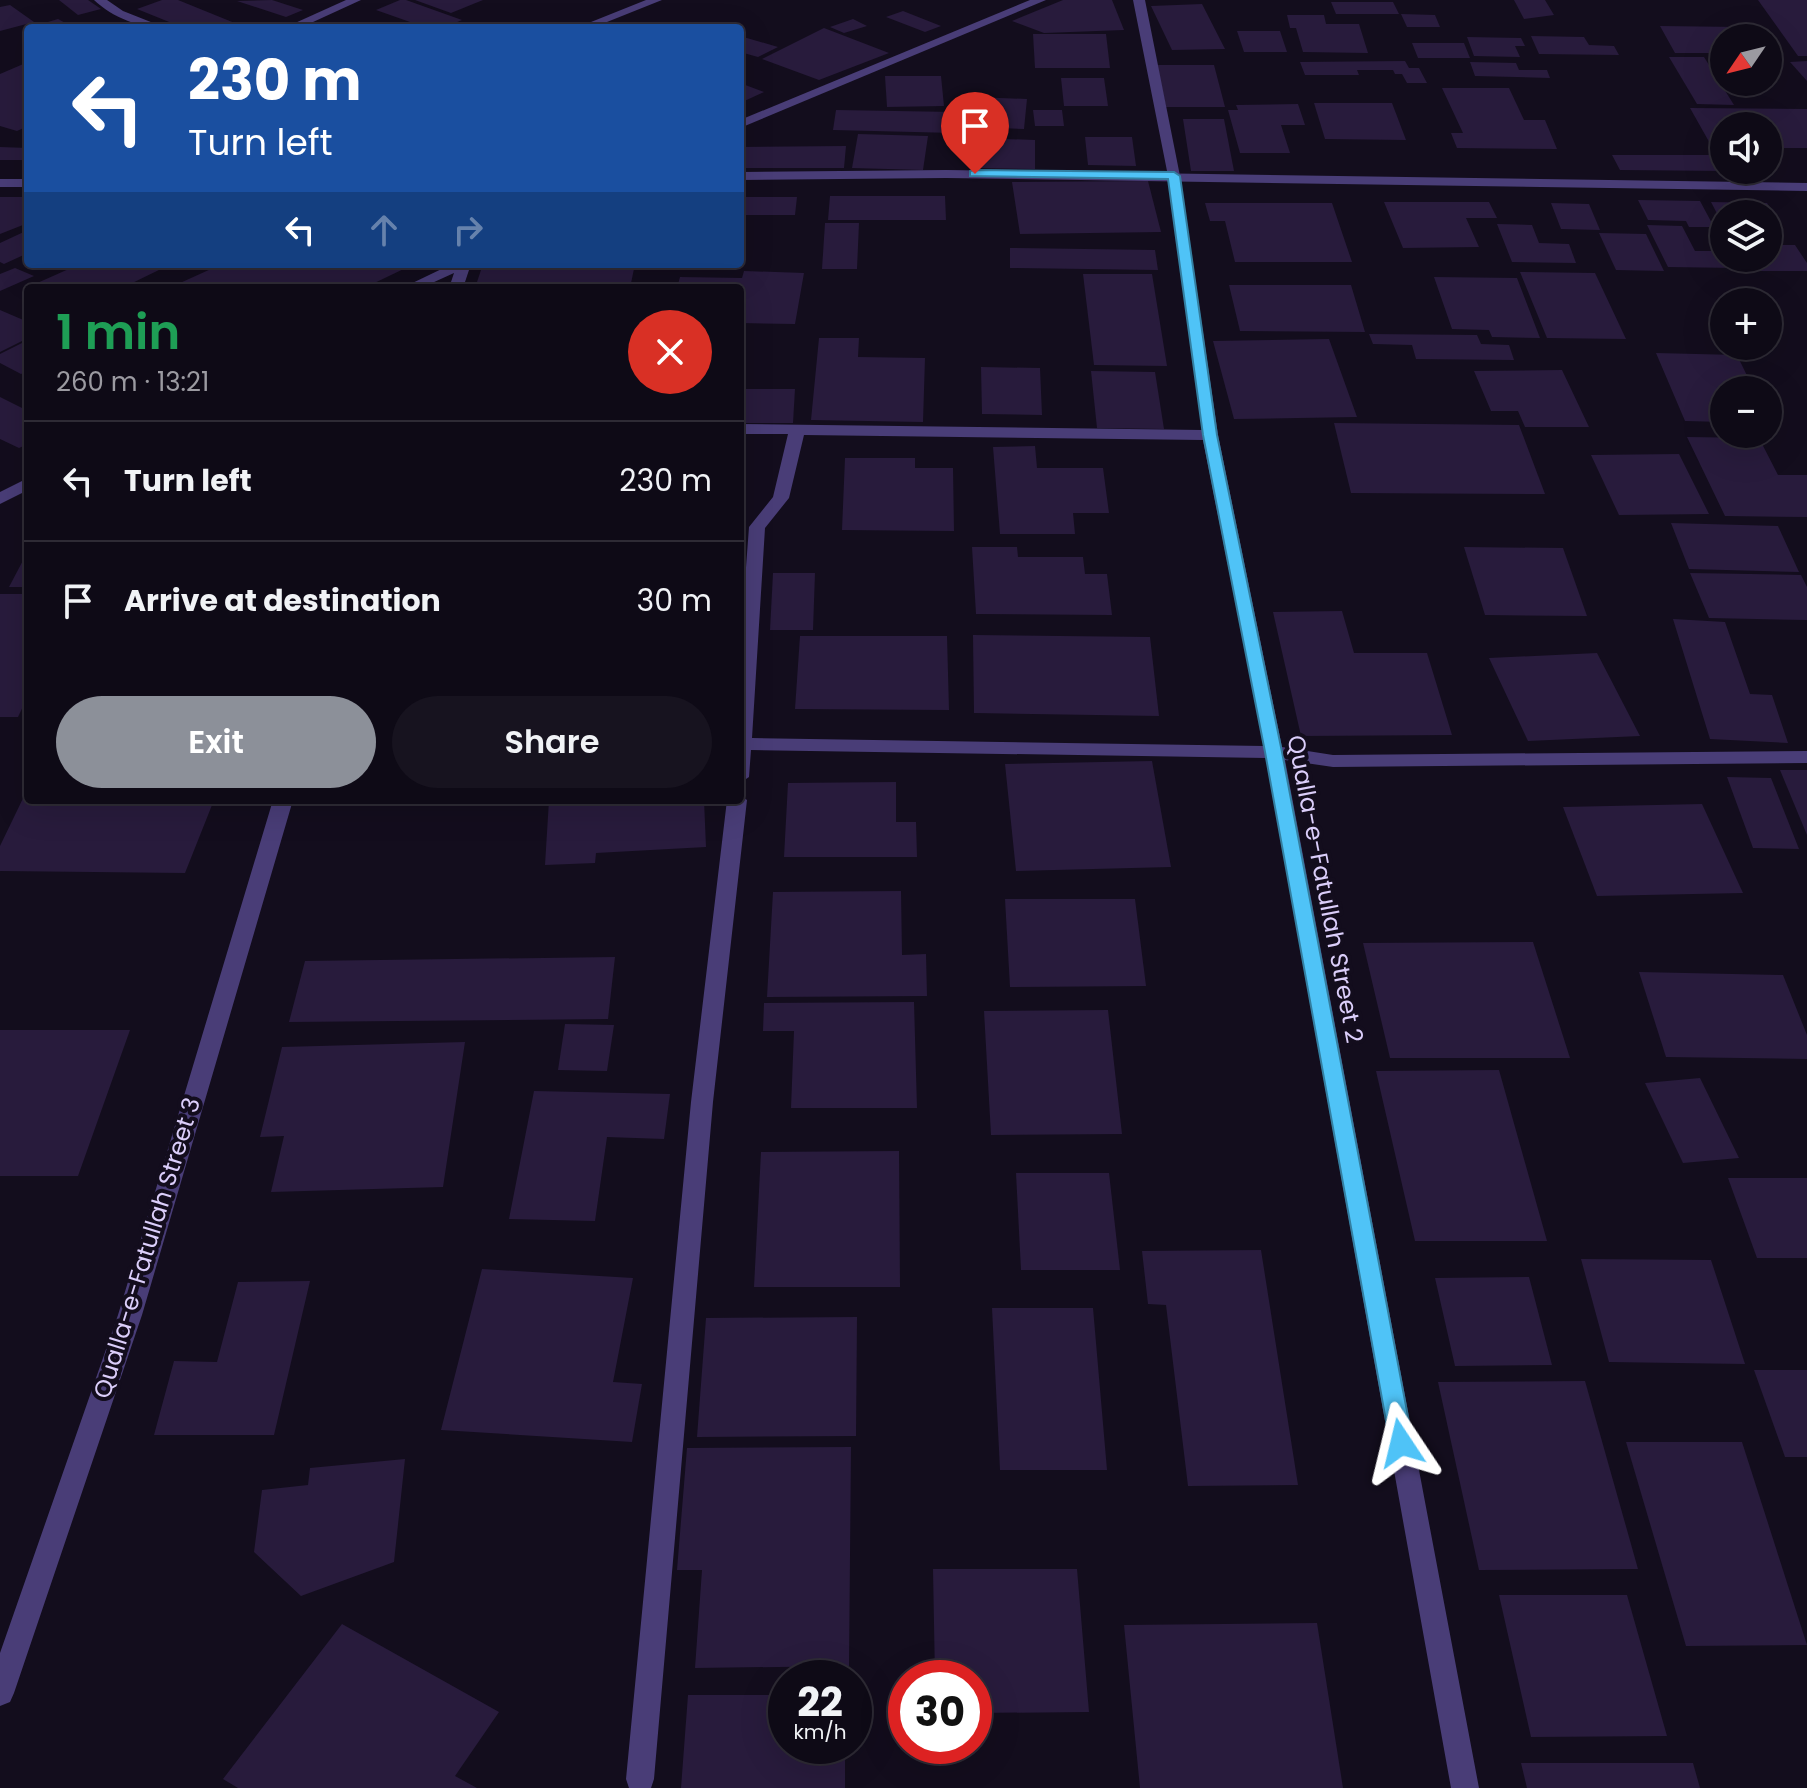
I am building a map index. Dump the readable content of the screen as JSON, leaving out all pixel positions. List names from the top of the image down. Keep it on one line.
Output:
{"streets":{"street":["Qualla-e-Fatullah Street 2","Qualla-e-Fatullah Street 3"]},"north":"bottom left","page":{"map_buttons":["+","−"],"turn":["230 m","Turn left"],"heading":["1 min","260 m · 13:21"],"list":[{"name":"Turn left","value":"230 m"},{"name":"Arrive at destination","value":"30 m"}],"buttons":["Exit","Share"],"speed":"22 km/h","limit":"30"}}
